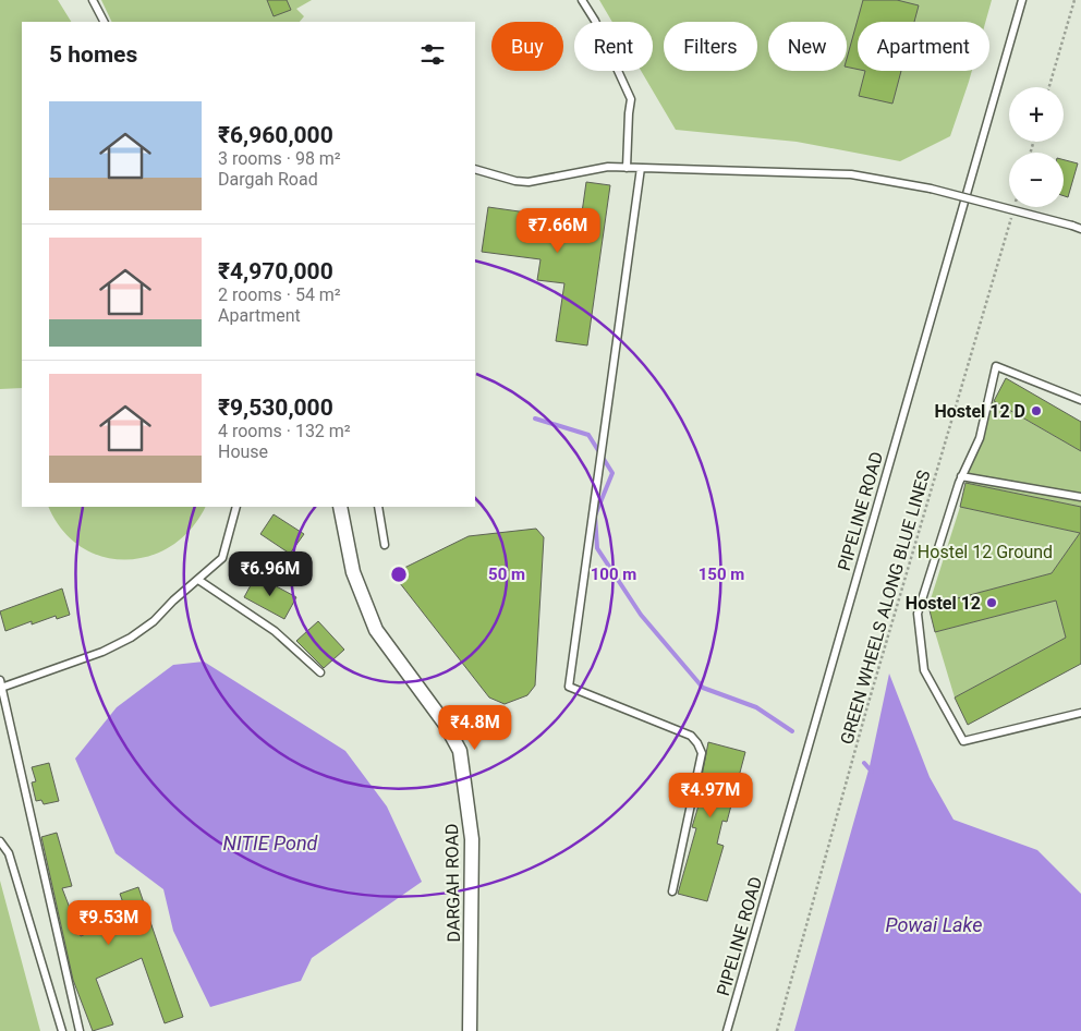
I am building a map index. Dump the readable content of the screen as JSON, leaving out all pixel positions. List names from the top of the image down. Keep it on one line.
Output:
{"streets":{"street":["DARGAH ROAD"],"lane":["PIPELINE ROAD"],"path":["GREEN WHEELS ALONG BLUE LINES"]},"water":["NITIE Pond","Powai Lake"],"parks":["Hostel 12 Ground"],"places":["Hostel 12 D","Hostel 12"],"page":{"chip":["Buy","Rent","Filters","New","Apartment"],"heading":"5 homes","map_buttons":["+","−"],"list":[{"name":"₹6,960,000","note":"3 rooms · 98 m² · Dargah Road"},{"name":"₹4,970,000","note":"2 rooms · 54 m² · Apartment"},{"name":"₹9,530,000","note":"4 rooms · 132 m² · House"}],"price":["₹7.66M","₹6.96M","₹4.8M","₹4.97M","₹9.53M"]},"rings":["50 m","100 m","150 m"]}
